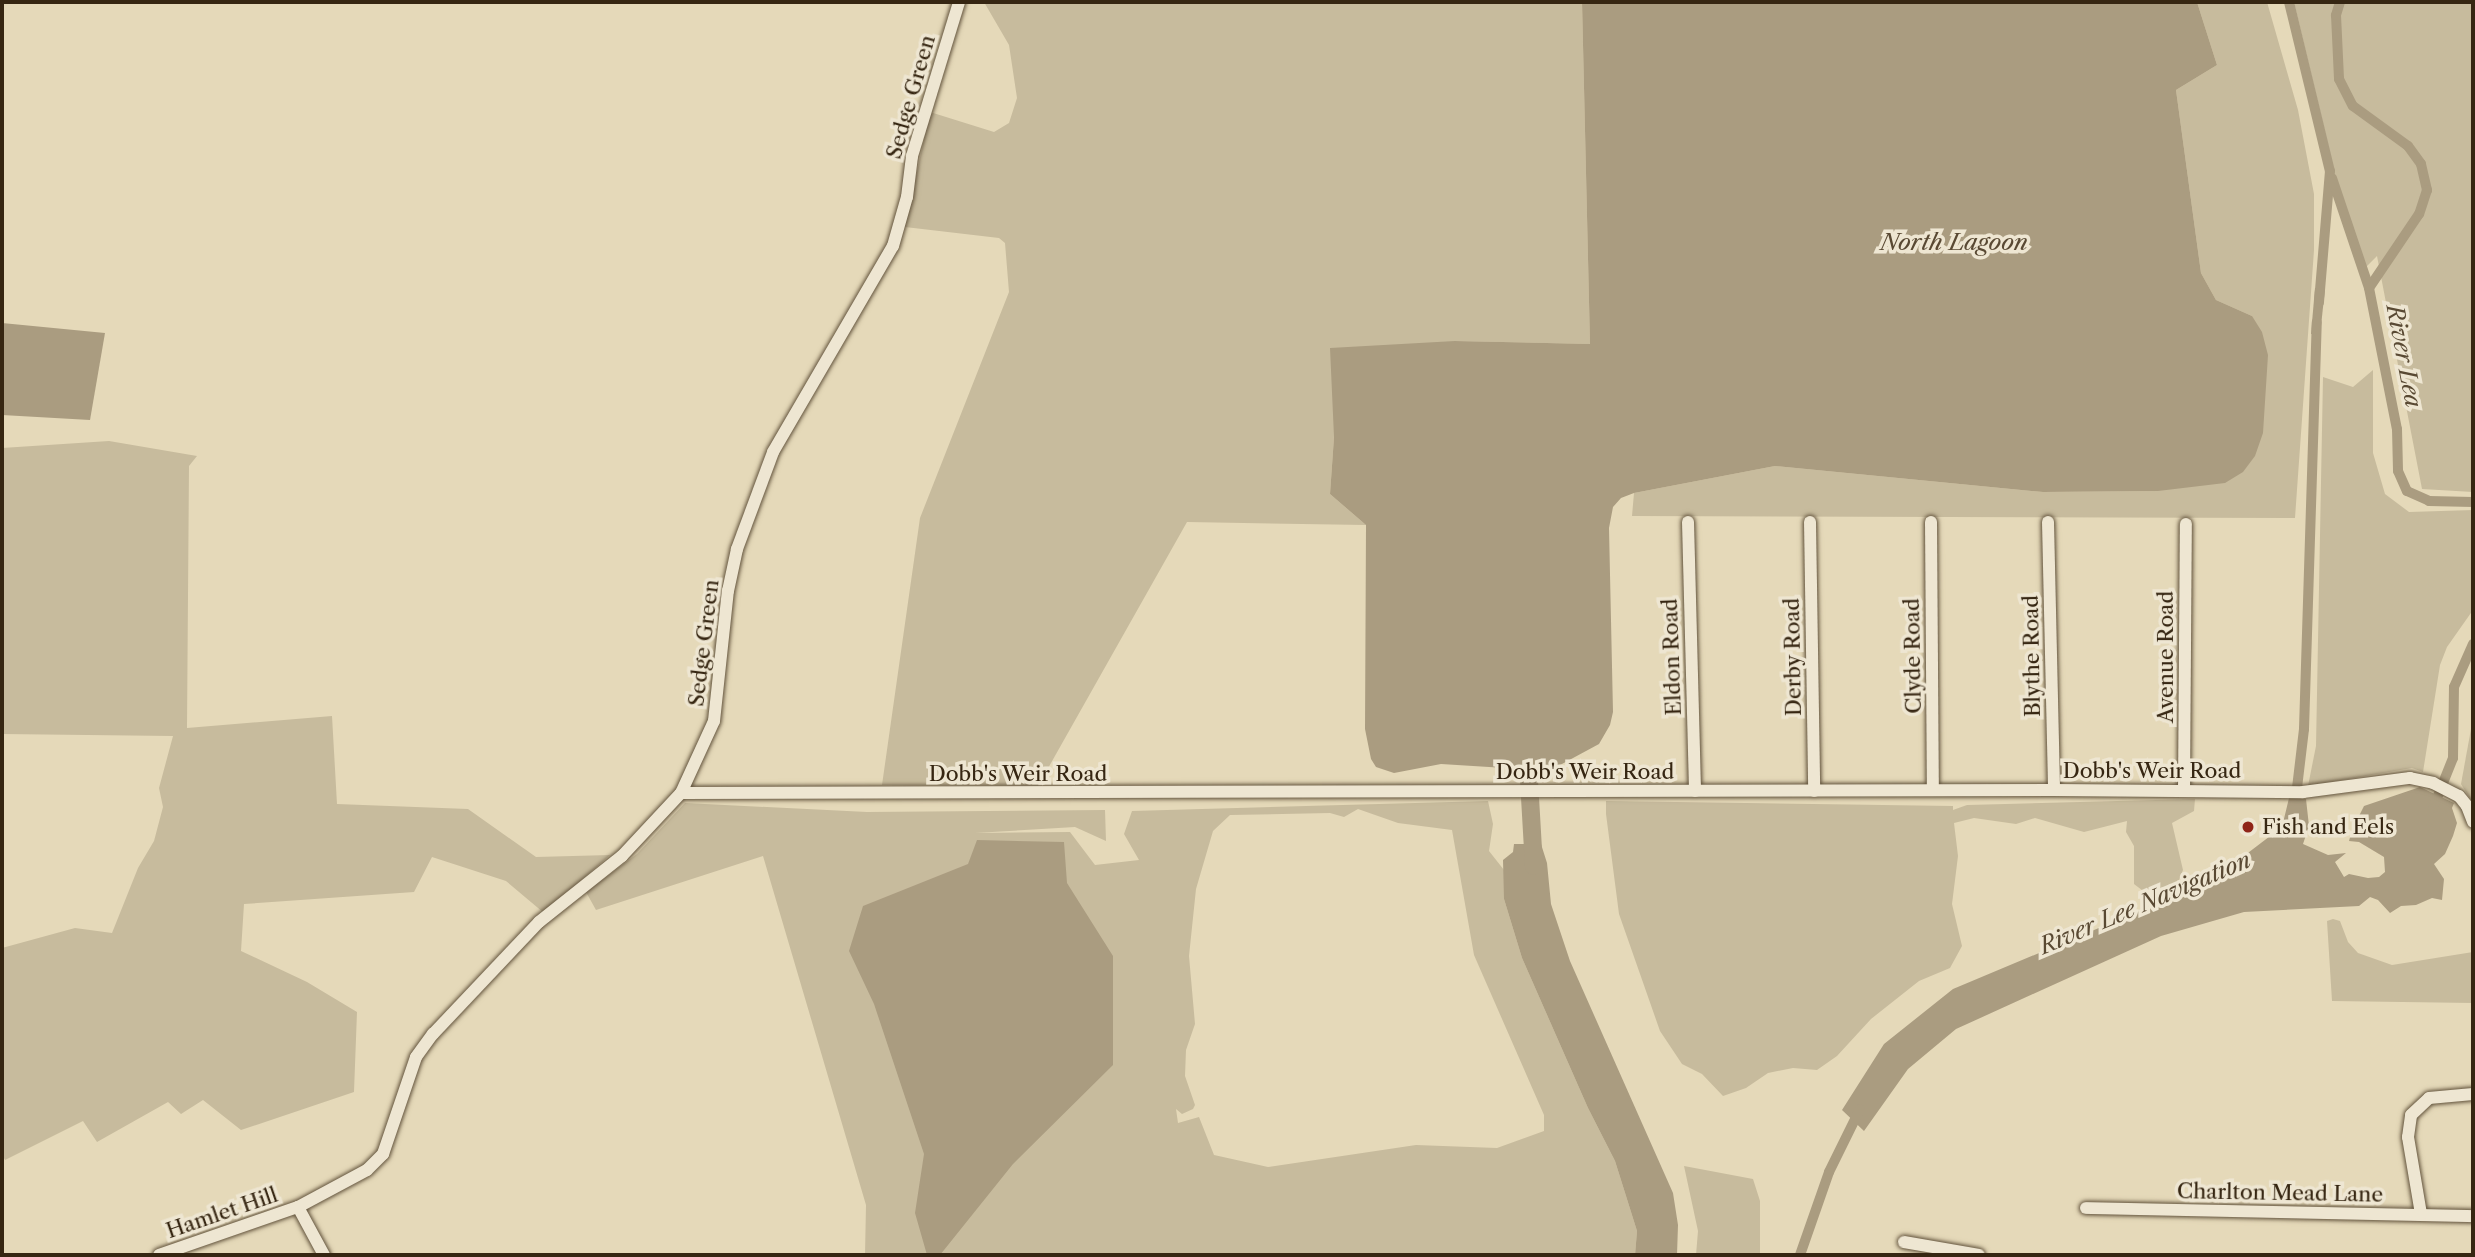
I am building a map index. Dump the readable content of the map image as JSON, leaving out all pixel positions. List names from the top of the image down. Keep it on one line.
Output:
{"streets":{"street":["Sedge Green","Clyde Road","Blythe Road","Eldon Road","Derby Road","Avenue Road","Dobb's Weir Road","Charlton Mead Lane","Hamlet Hill"]},"crossings":[["Sedge Green","Dobb's Weir Road"],["Sedge Green","Hamlet Hill"],["Clyde Road","Dobb's Weir Road"],["Blythe Road","Dobb's Weir Road"],["Eldon Road","Dobb's Weir Road"],["Derby Road","Dobb's Weir Road"],["Avenue Road","Dobb's Weir Road"]],"water":["North Lagoon","River Lea","River Lee Navigation"],"places":["Fish and Eels"]}
